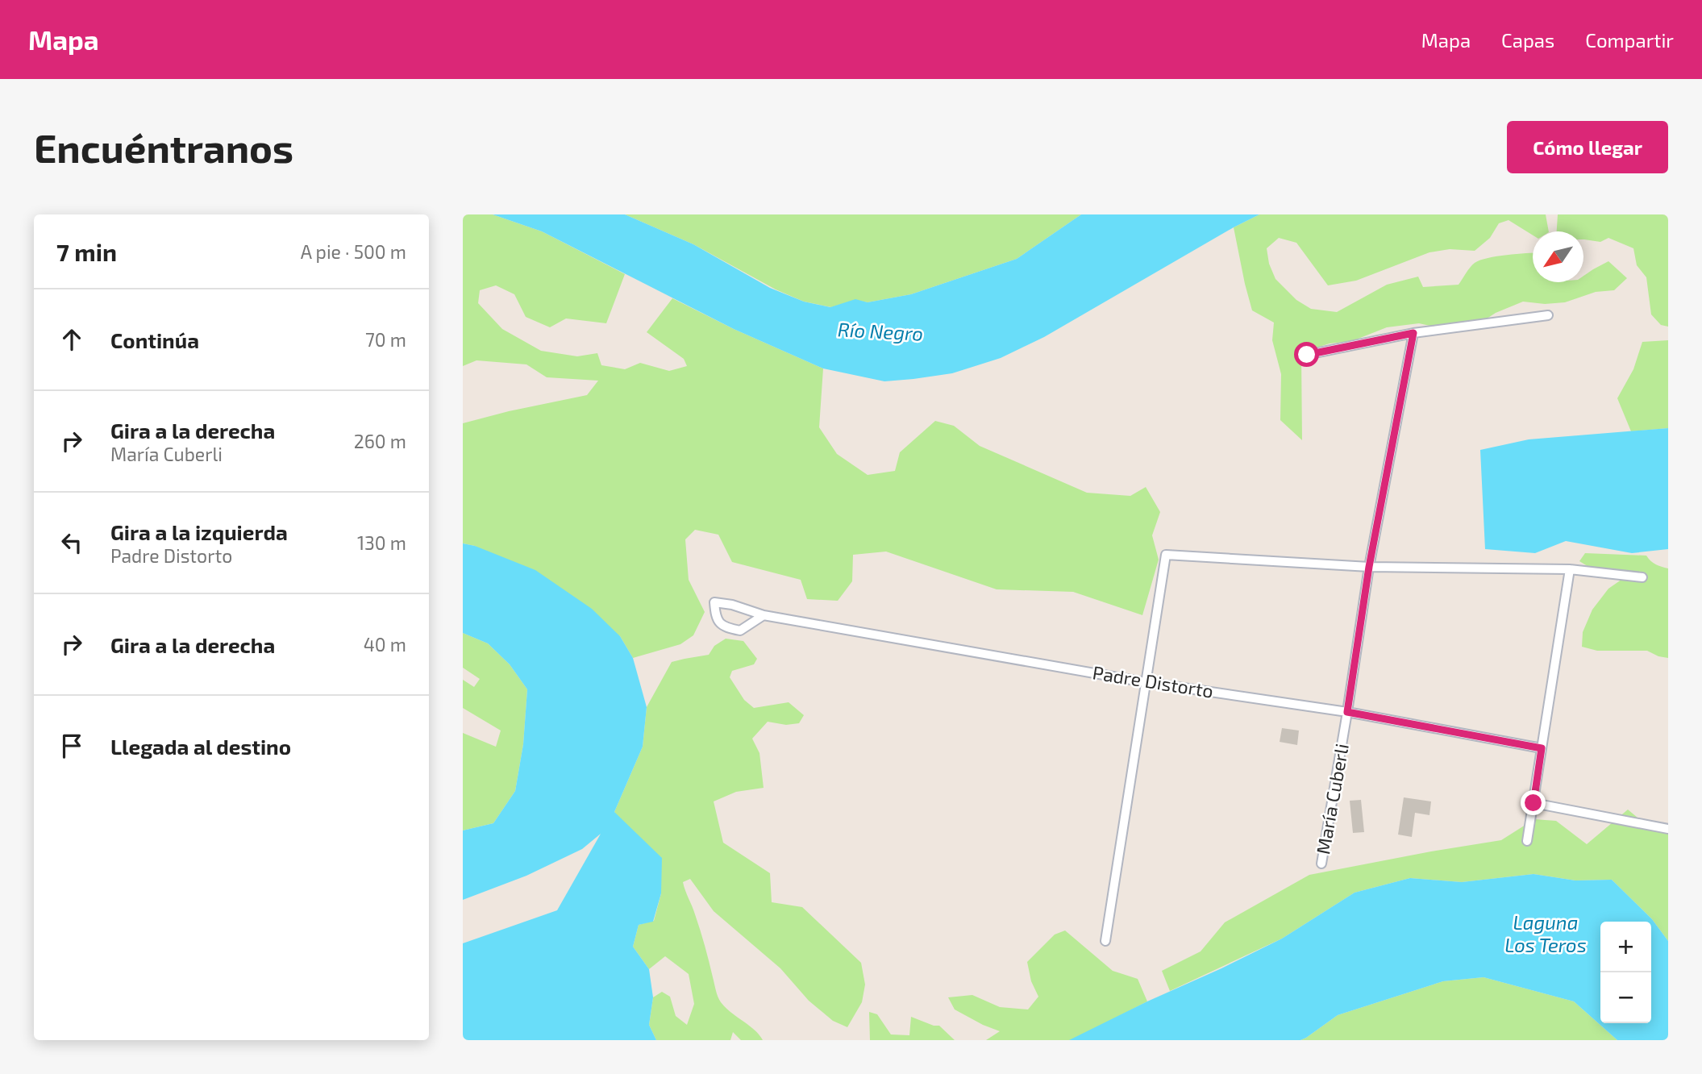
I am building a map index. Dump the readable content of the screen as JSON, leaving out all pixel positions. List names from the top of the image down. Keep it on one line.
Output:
{"streets":{"street":["Padre Distorto","María Cuberli"]},"crossings":[["Padre Distorto","María Cuberli"]],"water":["Río Negro","Laguna Los Teros"],"north":"bottom left","page":{"header":"Mapa","nav":["Mapa","Capas","Compartir"],"buttons":"Cómo llegar","title":"Encuéntranos","heading":["7 min","A pie · 500 m"],"list":[["Continúa","70 m"],["Gira a la derecha","María Cuberli","260 m"],["Gira a la izquierda","Padre Distorto","130 m"],["Gira a la derecha","40 m"],"Llegada al destino"],"map_buttons":["+","−"]}}
